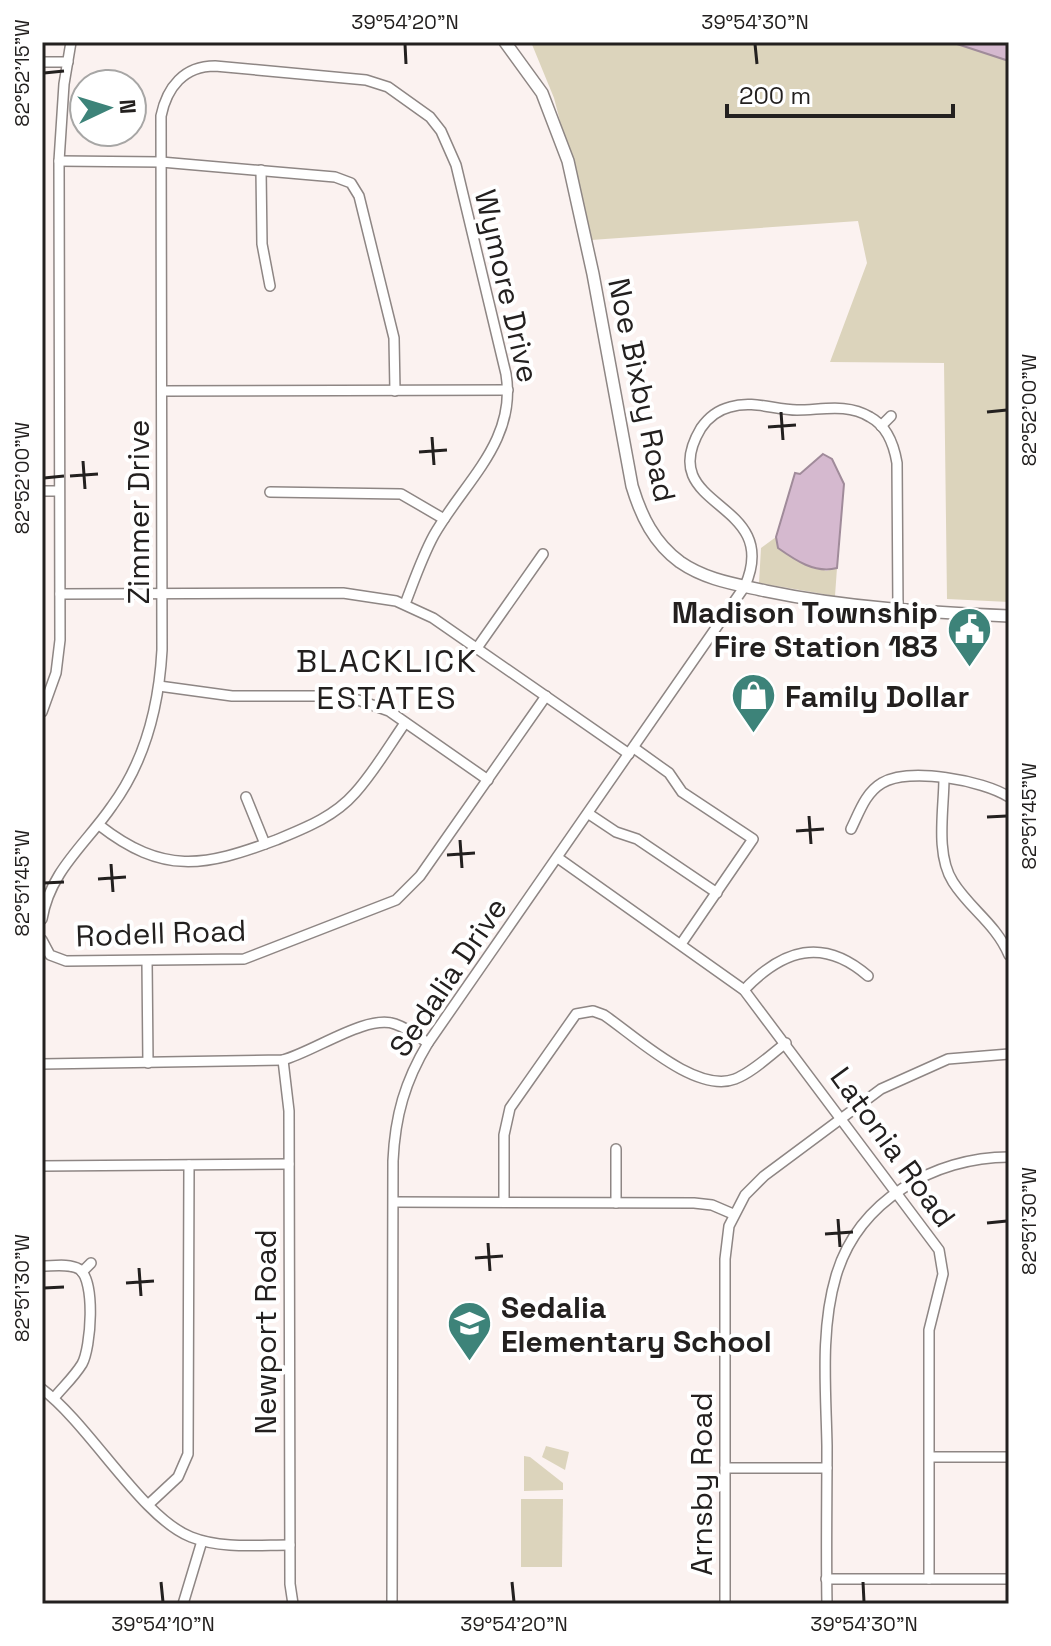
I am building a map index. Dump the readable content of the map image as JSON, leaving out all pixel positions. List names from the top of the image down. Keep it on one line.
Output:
{"streets":{"street":["Wymore Drive","Noe Bixby Road","Zimmer Drive","Rodell Road","Sedalia Drive","Latonia Road","Newport Road","Arnsby Road"]},"crossings":[["Wymore Drive","Zimmer Drive"],["Noe Bixby Road","Sedalia Drive"],["Sedalia Drive","Latonia Road"],["Latonia Road","Arnsby Road"]],"districts":["BLACKLICK ESTATES"],"places":{"public building":["Madison Township Fire Station 183"],"shop":["Family Dollar"],"school or university":["Sedalia Elementary School"]},"scale_bar":"200 m","north":"right","coordinates":["39°54'20\"N","39°54'30\"N","82°52'15\"W","82°52'00\"W","82°51'45\"W","82°51'30\"W","39°54'10\"N"]}
